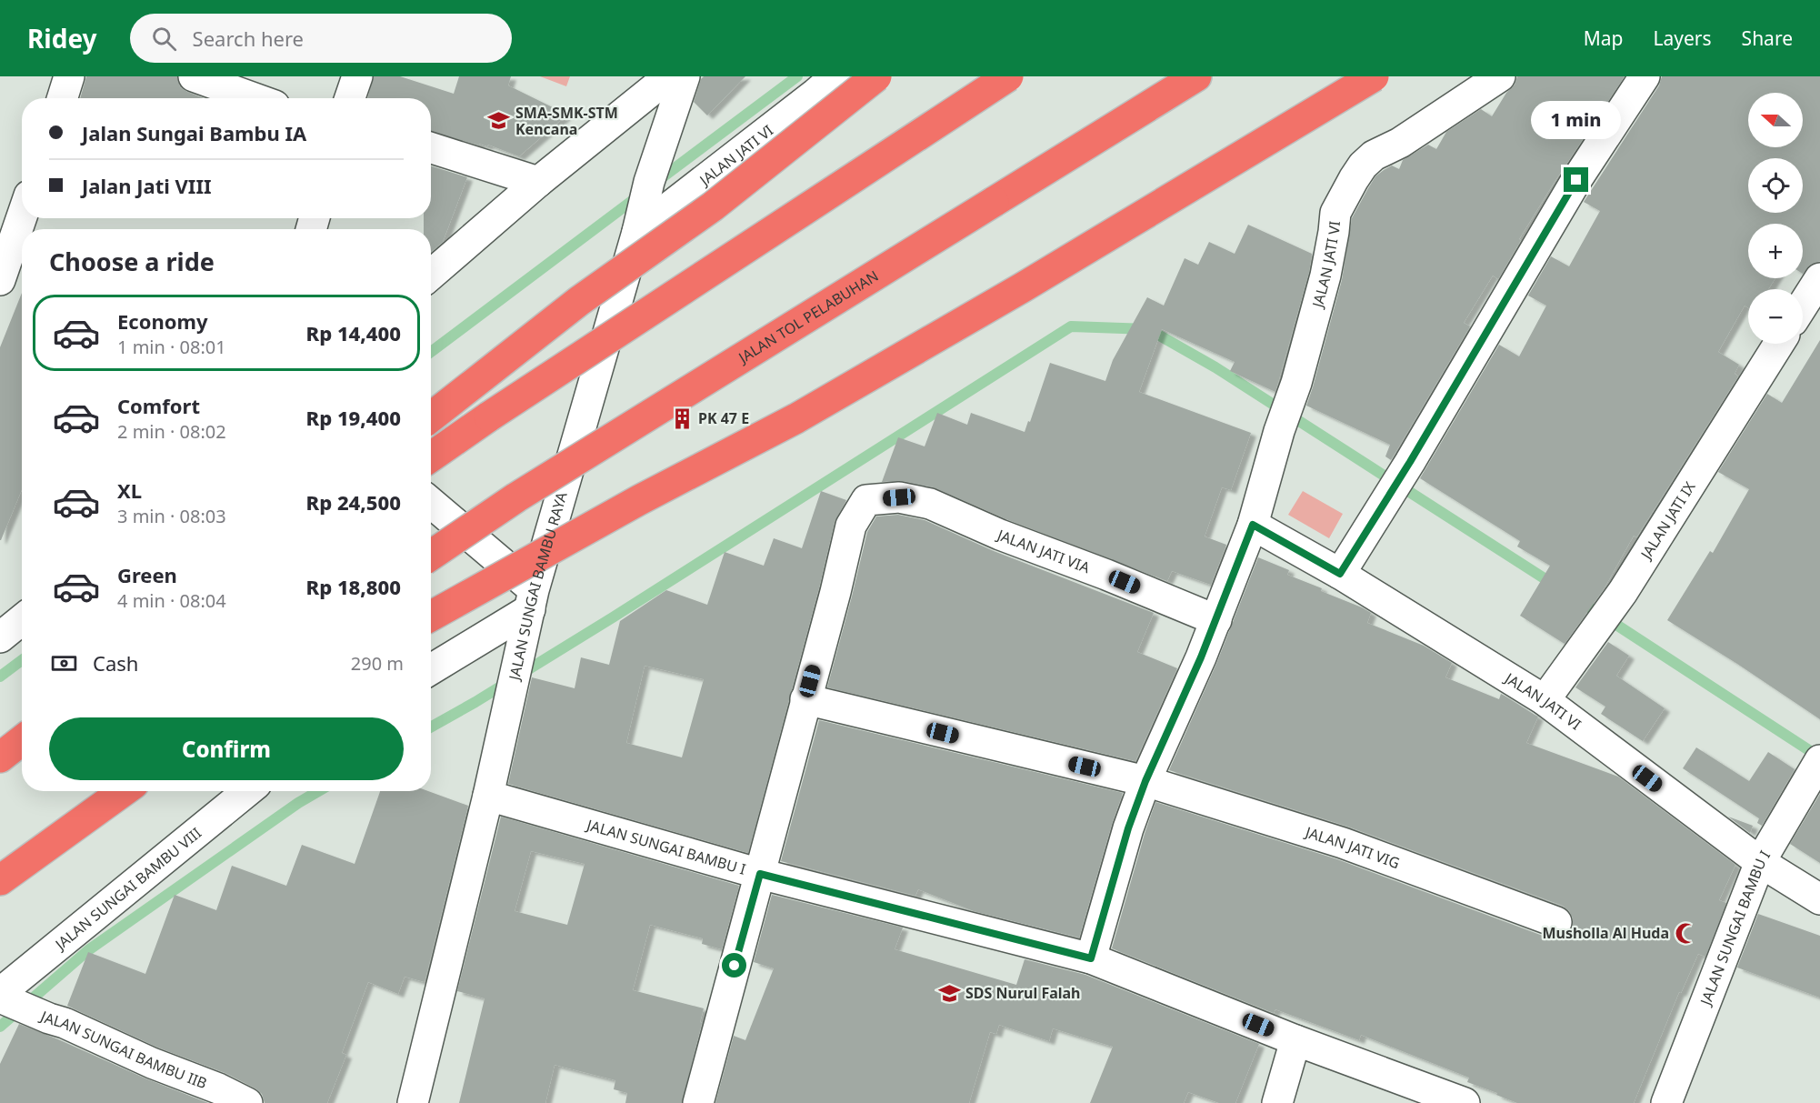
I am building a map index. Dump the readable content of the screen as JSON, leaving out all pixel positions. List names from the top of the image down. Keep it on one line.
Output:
{"streets":{"highway":["JALAN TOL PELABUHAN"],"street":["JALAN JATI VI","JALAN JATI IX","JALAN JATI VIA","JALAN SUNGAI BAMBU RAYA","JALAN SUNGAI BAMBU I","JALAN JATI VIG","JALAN SUNGAI BAMBU VIII","JALAN SUNGAI BAMBU IIB"]},"crossings":[["JALAN JATI VI","JALAN JATI IX"],["JALAN JATI VI","JALAN JATI VIA"],["JALAN JATI VI","JALAN SUNGAI BAMBU RAYA"],["JALAN JATI VI","JALAN SUNGAI BAMBU I"],["JALAN JATI VI","JALAN JATI VIG"],["JALAN JATI VIA","JALAN JATI VIG"],["JALAN SUNGAI BAMBU RAYA","JALAN SUNGAI BAMBU I"],["JALAN SUNGAI BAMBU VIII","JALAN SUNGAI BAMBU IIB"]],"places":{"school or university":["SMA-SMK-STM Kencana","SDS Nurul Falah"],"building":["PK 47 E"],"mosque":["Musholla Al Huda"]},"north":"left","page":{"header":"Ridey","search":"Search here","nav":["Map","Layers","Share"],"map_buttons":["+","−"],"banner":["Jalan Sungai Bambu IA","Jalan Jati VIII"],"bubble":"1 min","heading":"Choose a ride","list":[{"name":"Economy","note":"1 min · 08:01","value":"Rp 14,400"},{"name":"Comfort","note":"2 min · 08:02","value":"Rp 19,400"},{"name":"XL","note":"3 min · 08:03","value":"Rp 24,500"},{"name":"Green","note":"4 min · 08:04","value":"Rp 18,800"}],"pay":["Cash","290 m"],"buttons":"Confirm"}}
